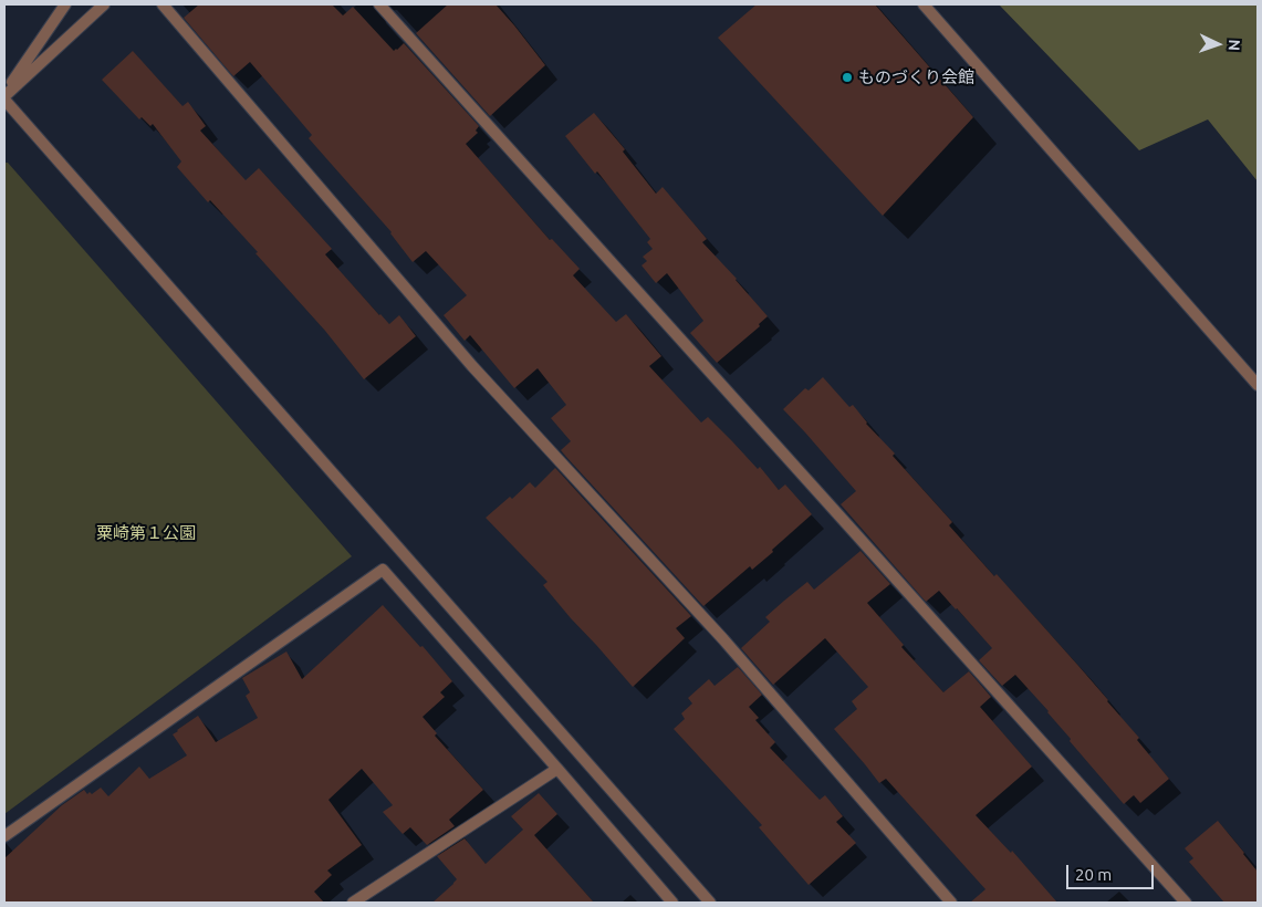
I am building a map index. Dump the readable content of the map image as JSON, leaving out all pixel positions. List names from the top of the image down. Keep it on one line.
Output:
{"parks":["粟崎第１公園"],"places":["ものづくり会館"],"scale_bar":"20 m","north":"right"}
